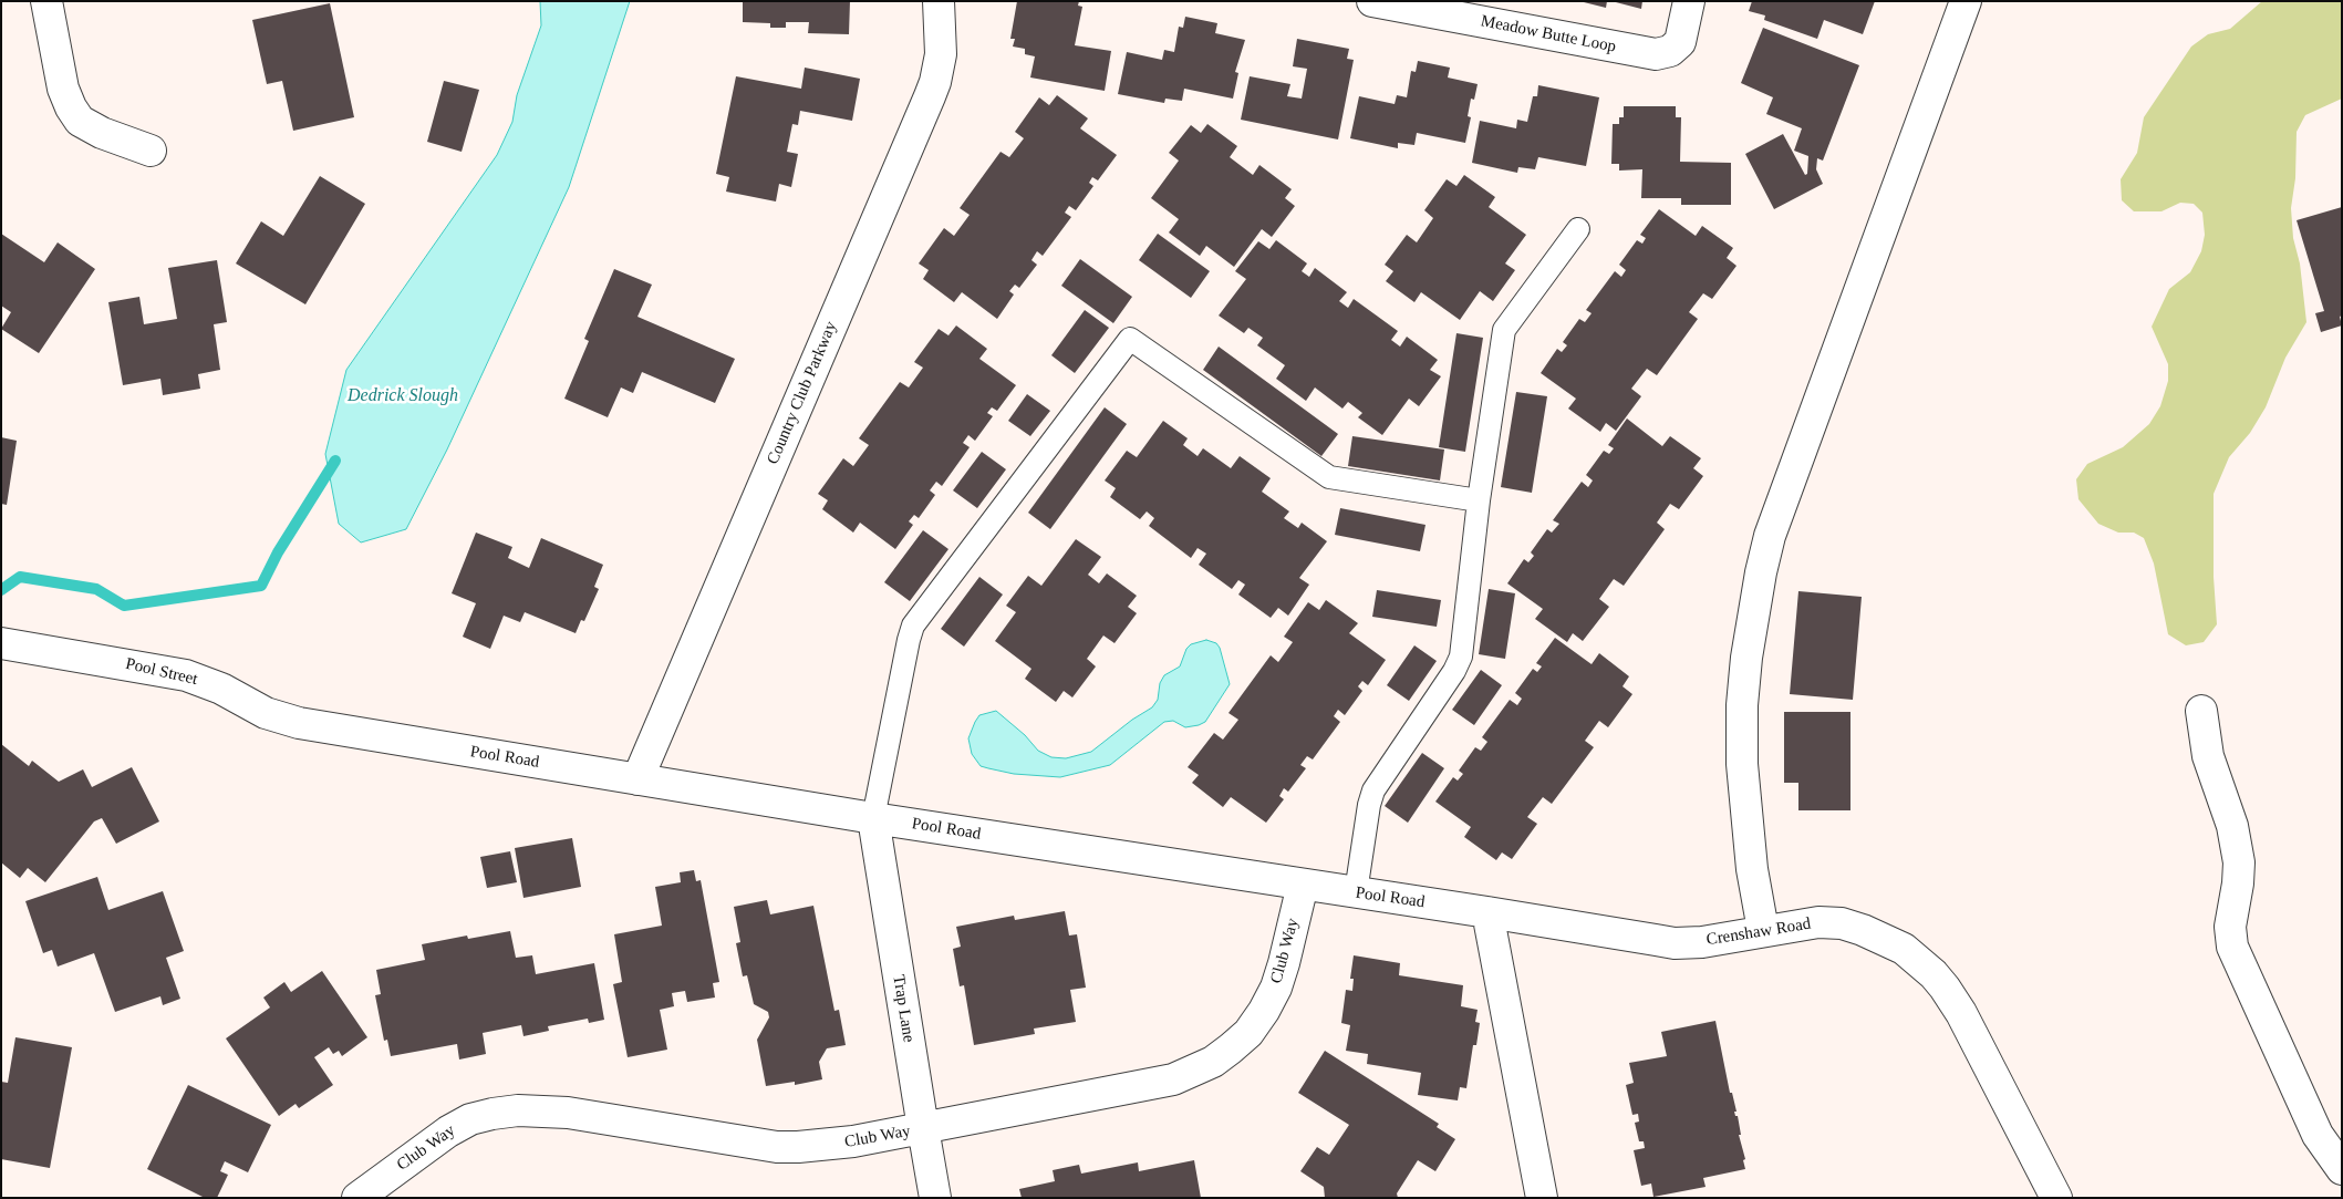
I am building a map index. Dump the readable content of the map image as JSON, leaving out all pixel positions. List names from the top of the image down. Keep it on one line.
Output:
{"streets":{"street":["Meadow Butte Loop","Country Club Parkway","Pool Street","Pool Road","Crenshaw Road","Club Way","Trap Lane"]},"crossings":[["Country Club Parkway","Pool Road"],["Pool Street","Pool Road"],["Pool Road","Crenshaw Road"],["Pool Road","Club Way"],["Pool Road","Trap Lane"],["Club Way","Trap Lane"]],"water":["Dedrick Slough"]}
